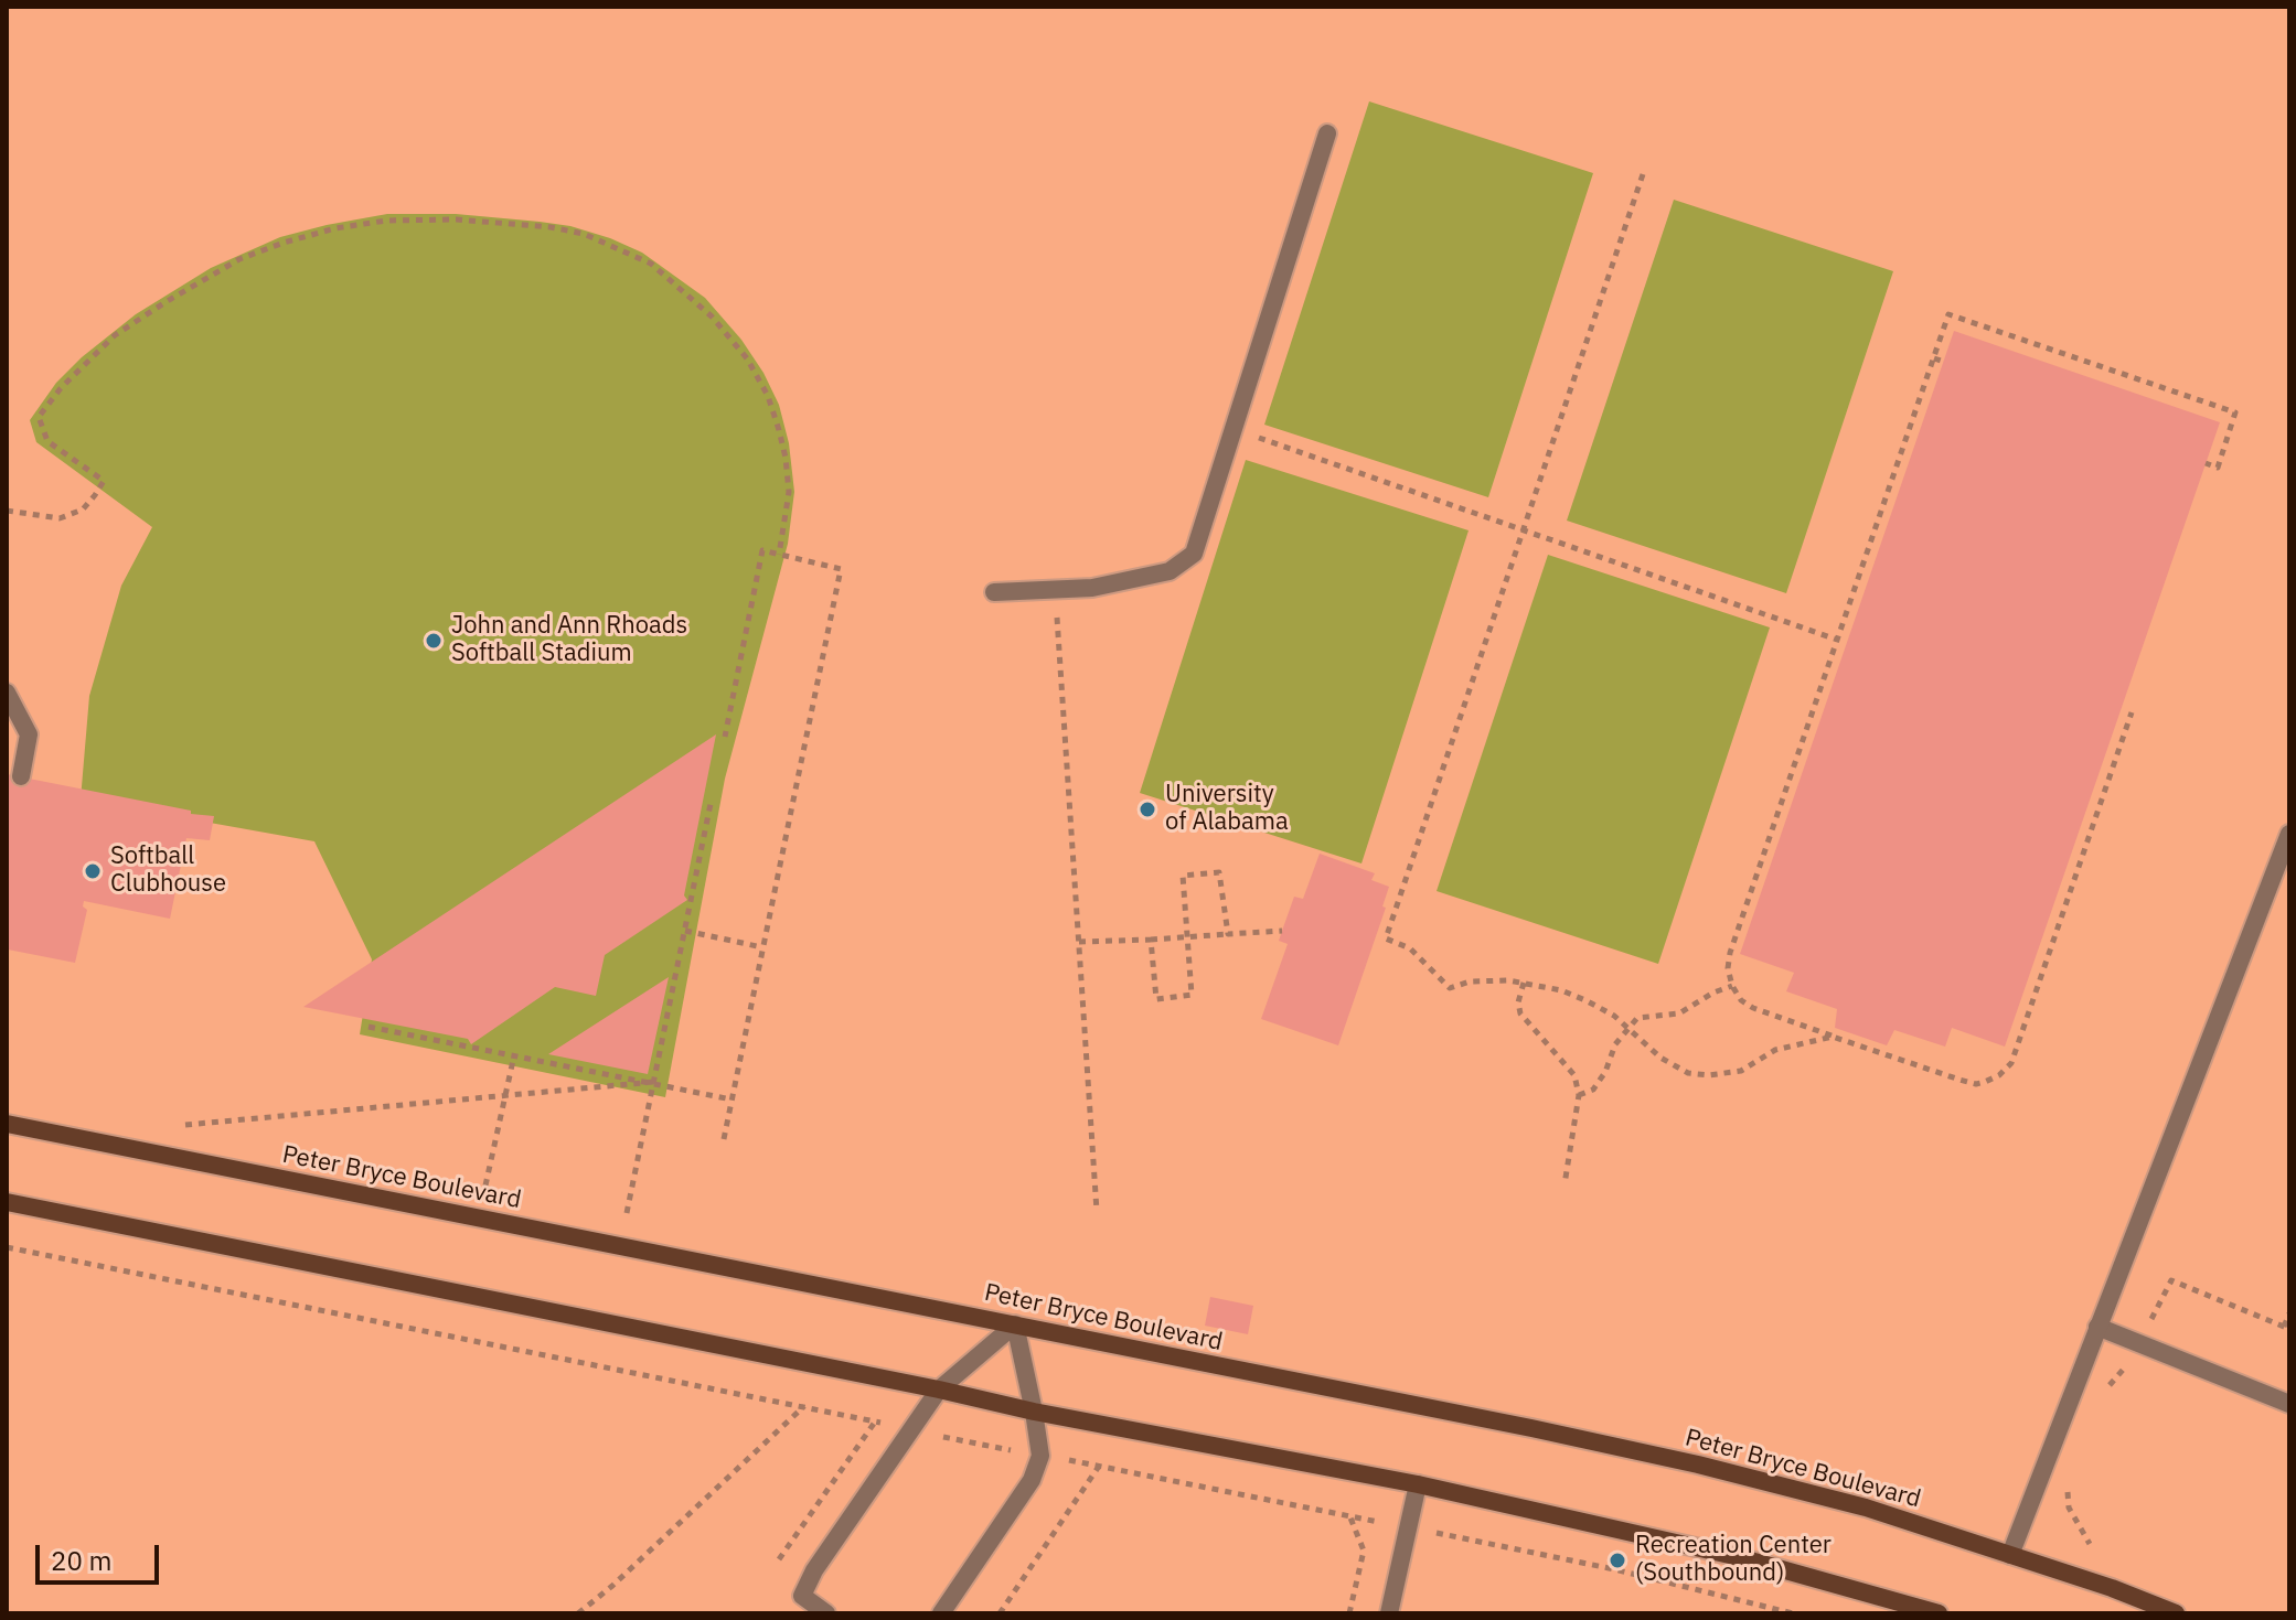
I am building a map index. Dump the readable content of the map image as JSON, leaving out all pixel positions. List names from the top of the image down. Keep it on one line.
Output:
{"streets":{"street":["Peter Bryce Boulevard"]},"places":["John and Ann Rhoads Softball Stadium","University of Alabama","Softball Clubhouse","Recreation Center (Southbound)"],"scale_bar":"20 m"}
